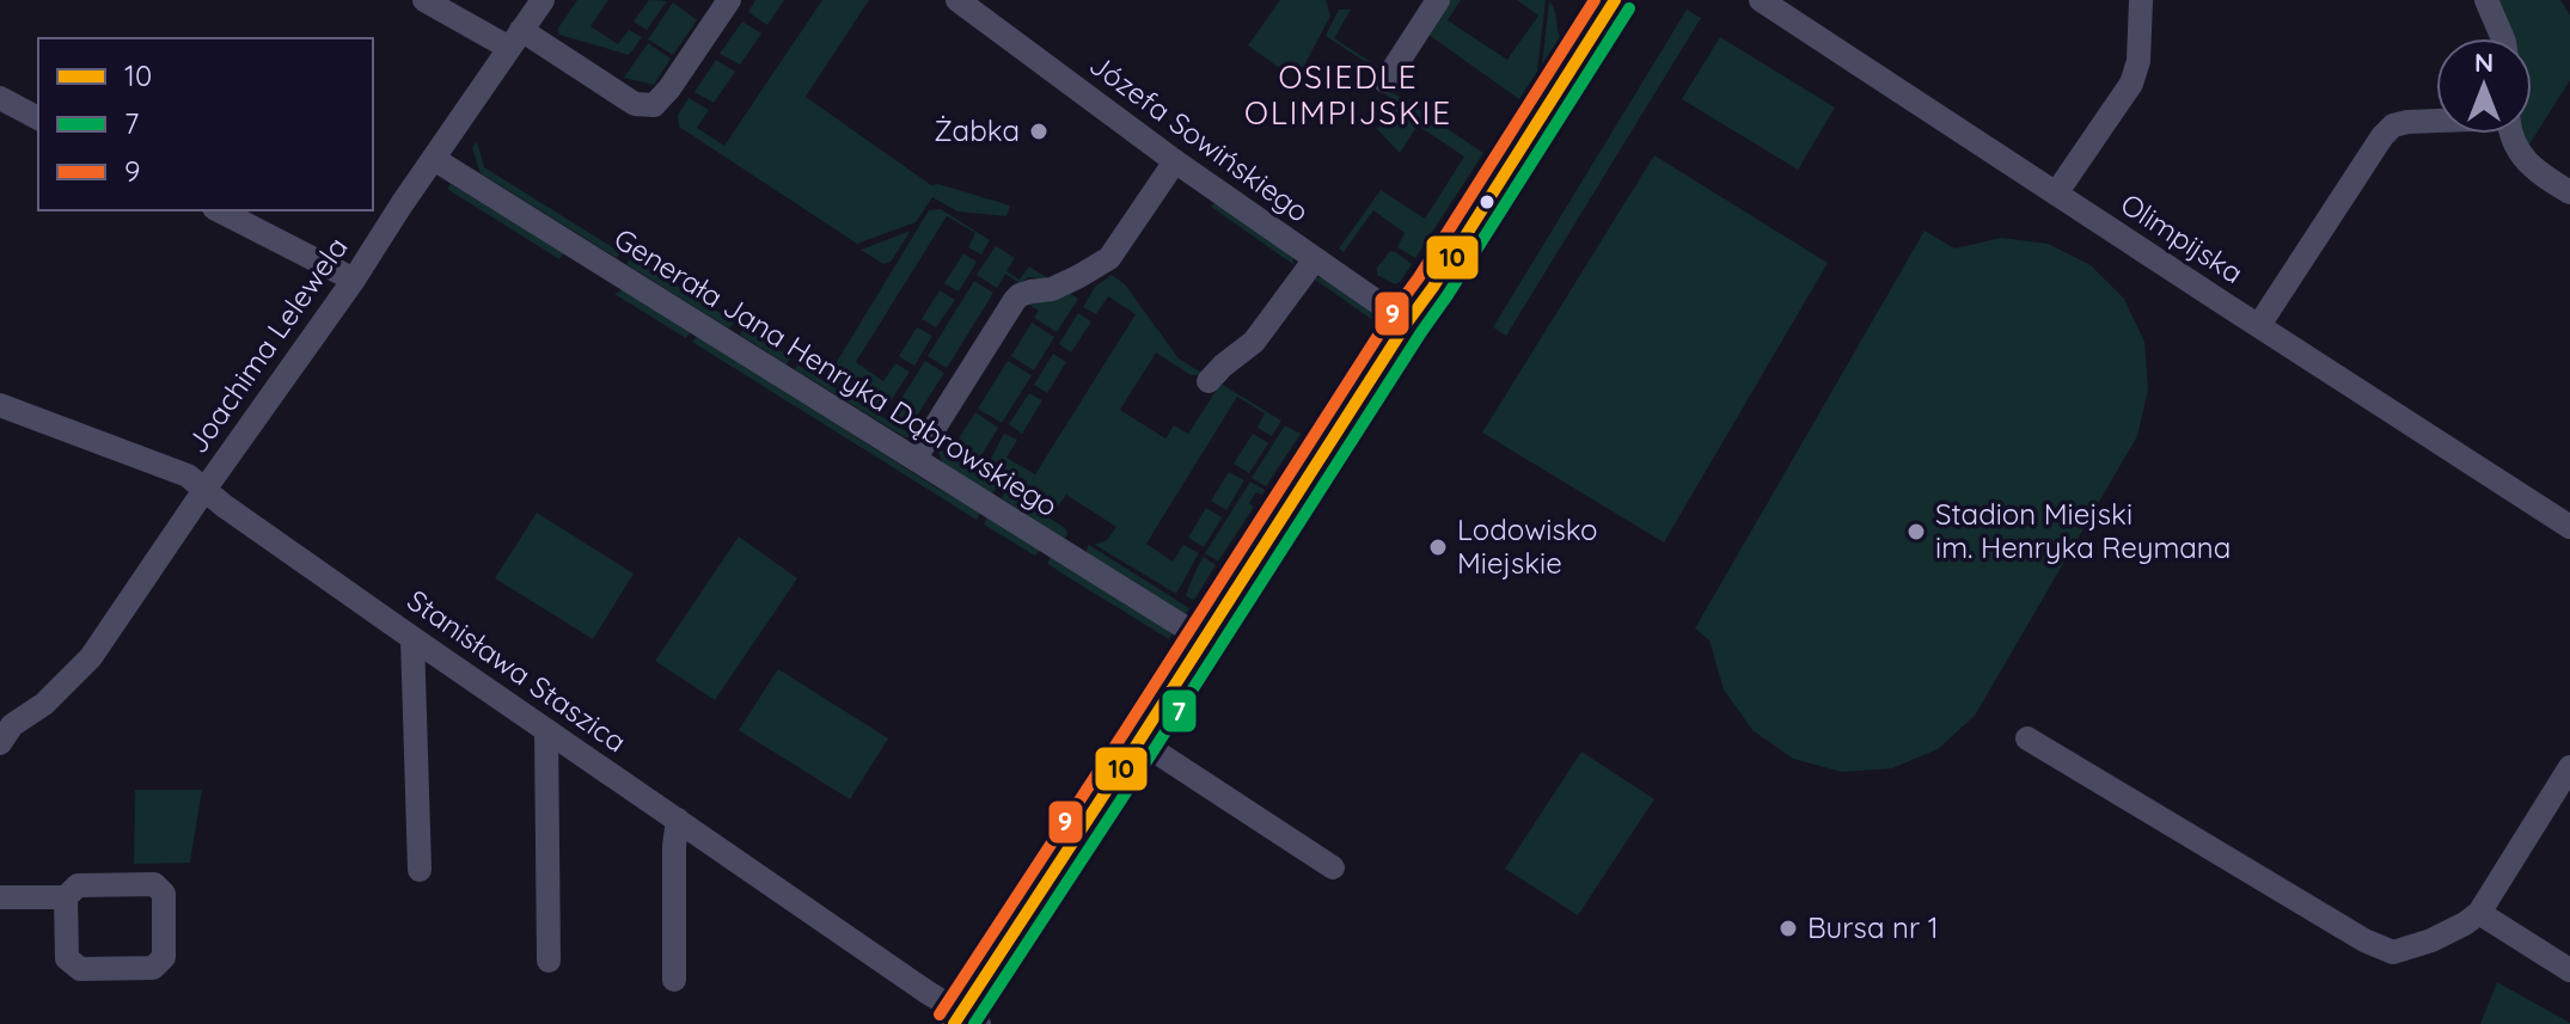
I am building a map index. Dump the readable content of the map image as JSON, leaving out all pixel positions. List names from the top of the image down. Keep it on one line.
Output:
{"streets":{"street":["Józefa Sowińskiego","Olimpijska","Joachima Lelewela","Generała Jana Henryka Dąbrowskiego","Stanisława Staszica"]},"crossings":[["Joachima Lelewela","Generała Jana Henryka Dąbrowskiego"],["Joachima Lelewela","Stanisława Staszica"]],"districts":["OSIEDLE OLIMPIJSKIE"],"places":["Żabka","Stadion Miejski im. Henryka Reymana","Lodowisko Miejskie","Bursa nr 1"],"lines":["transit line 10","transit line 9","transit line 7"],"legend":["10","7","9"],"north":"top"}
